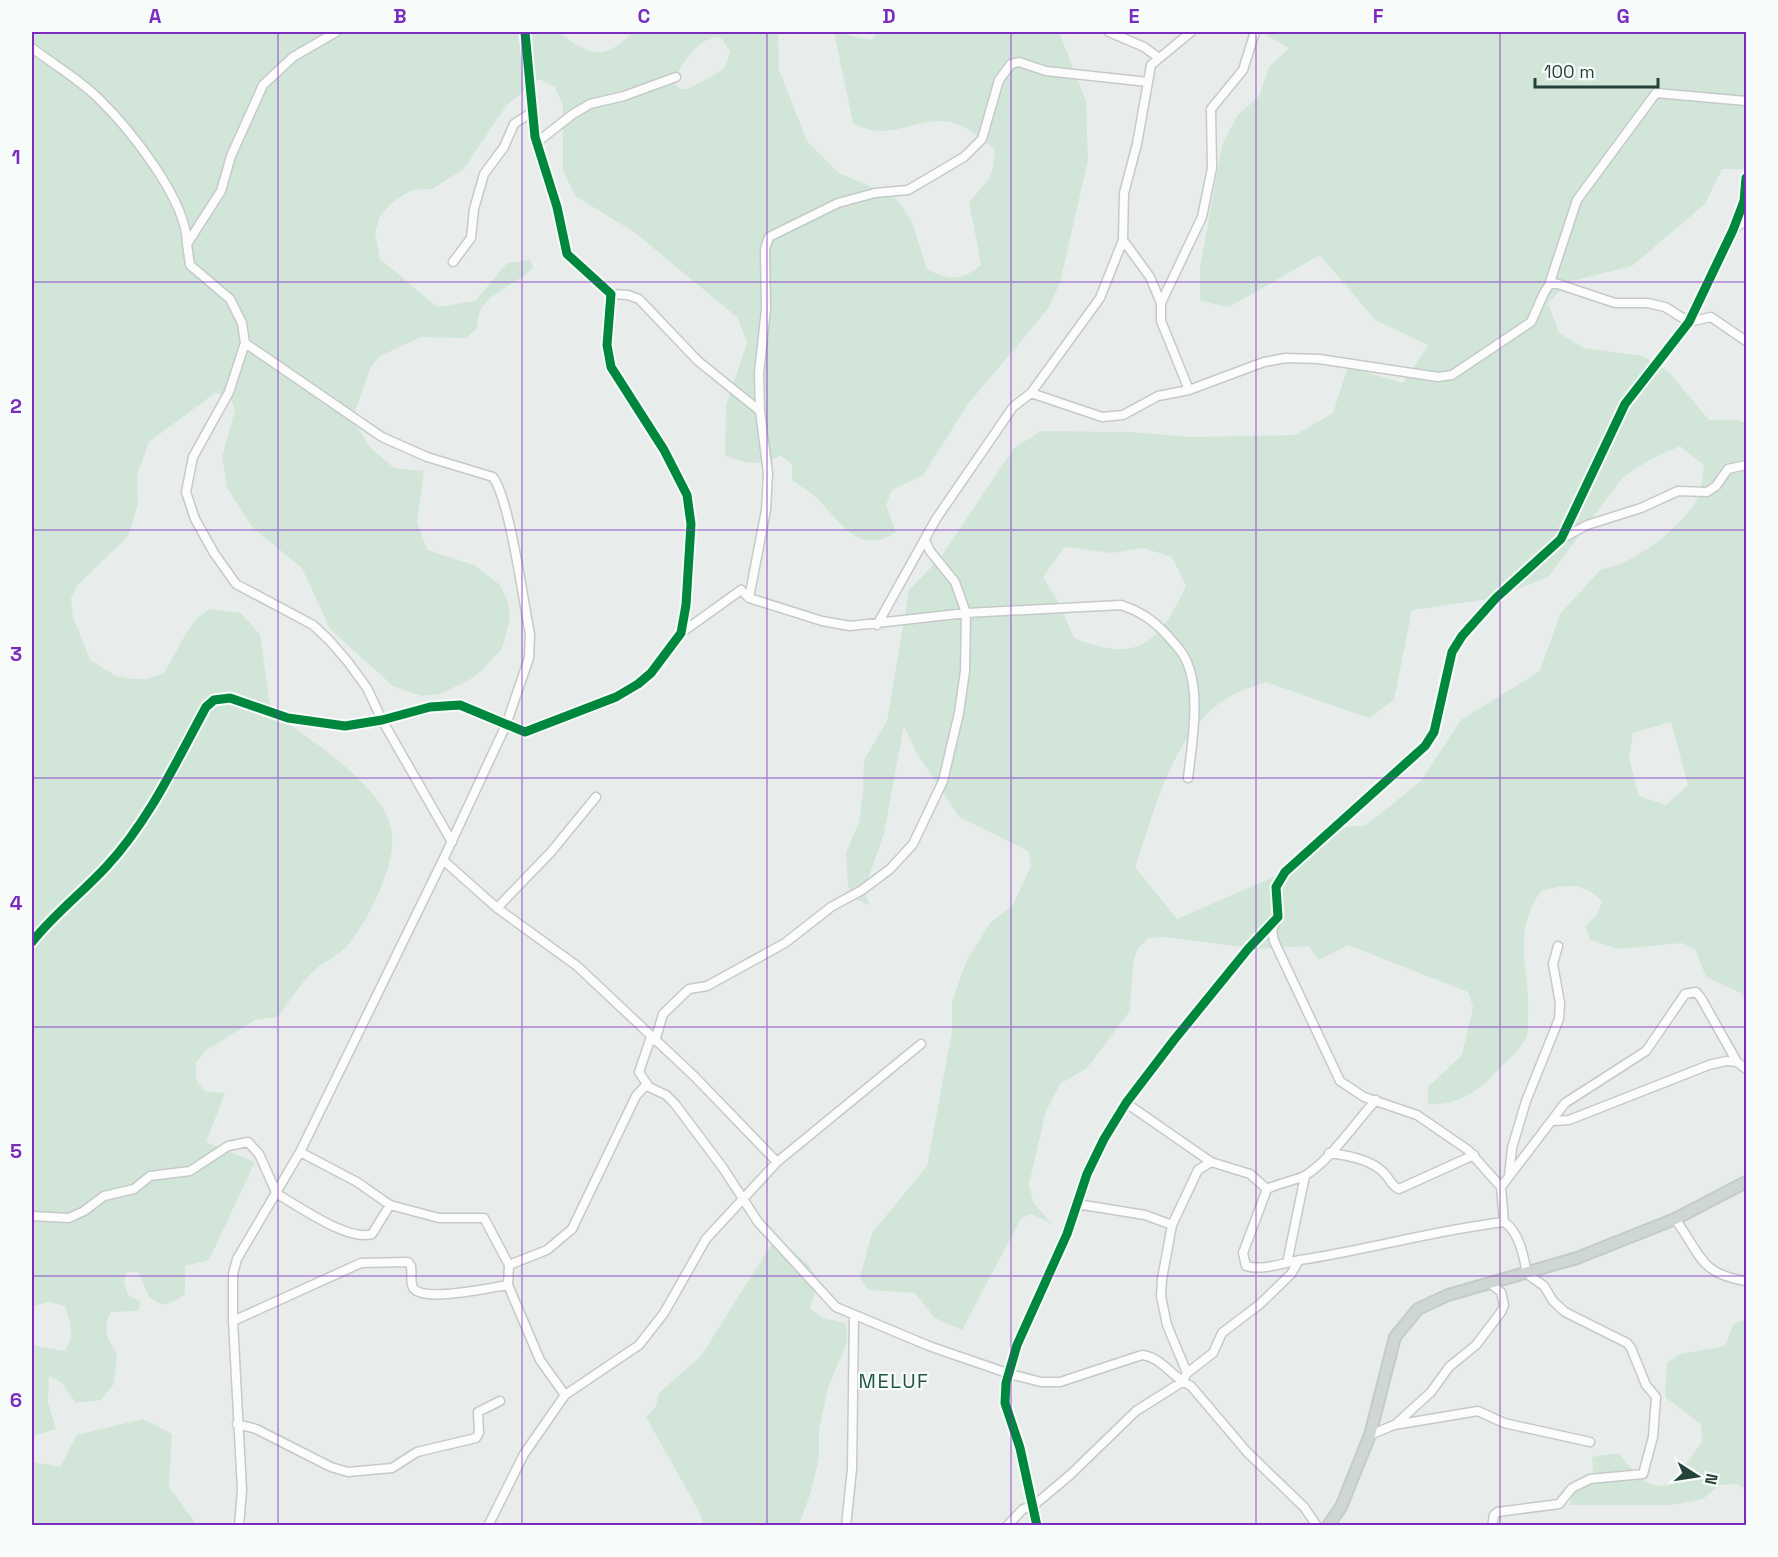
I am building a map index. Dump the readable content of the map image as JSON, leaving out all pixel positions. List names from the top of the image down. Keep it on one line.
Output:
{"districts":["MELUF"],"scale_bar":"100 m","north":"right","grid":{"columns":["A","B","C","D","E","F","G"],"rows":["1","2","3","4","5","6"]}}
